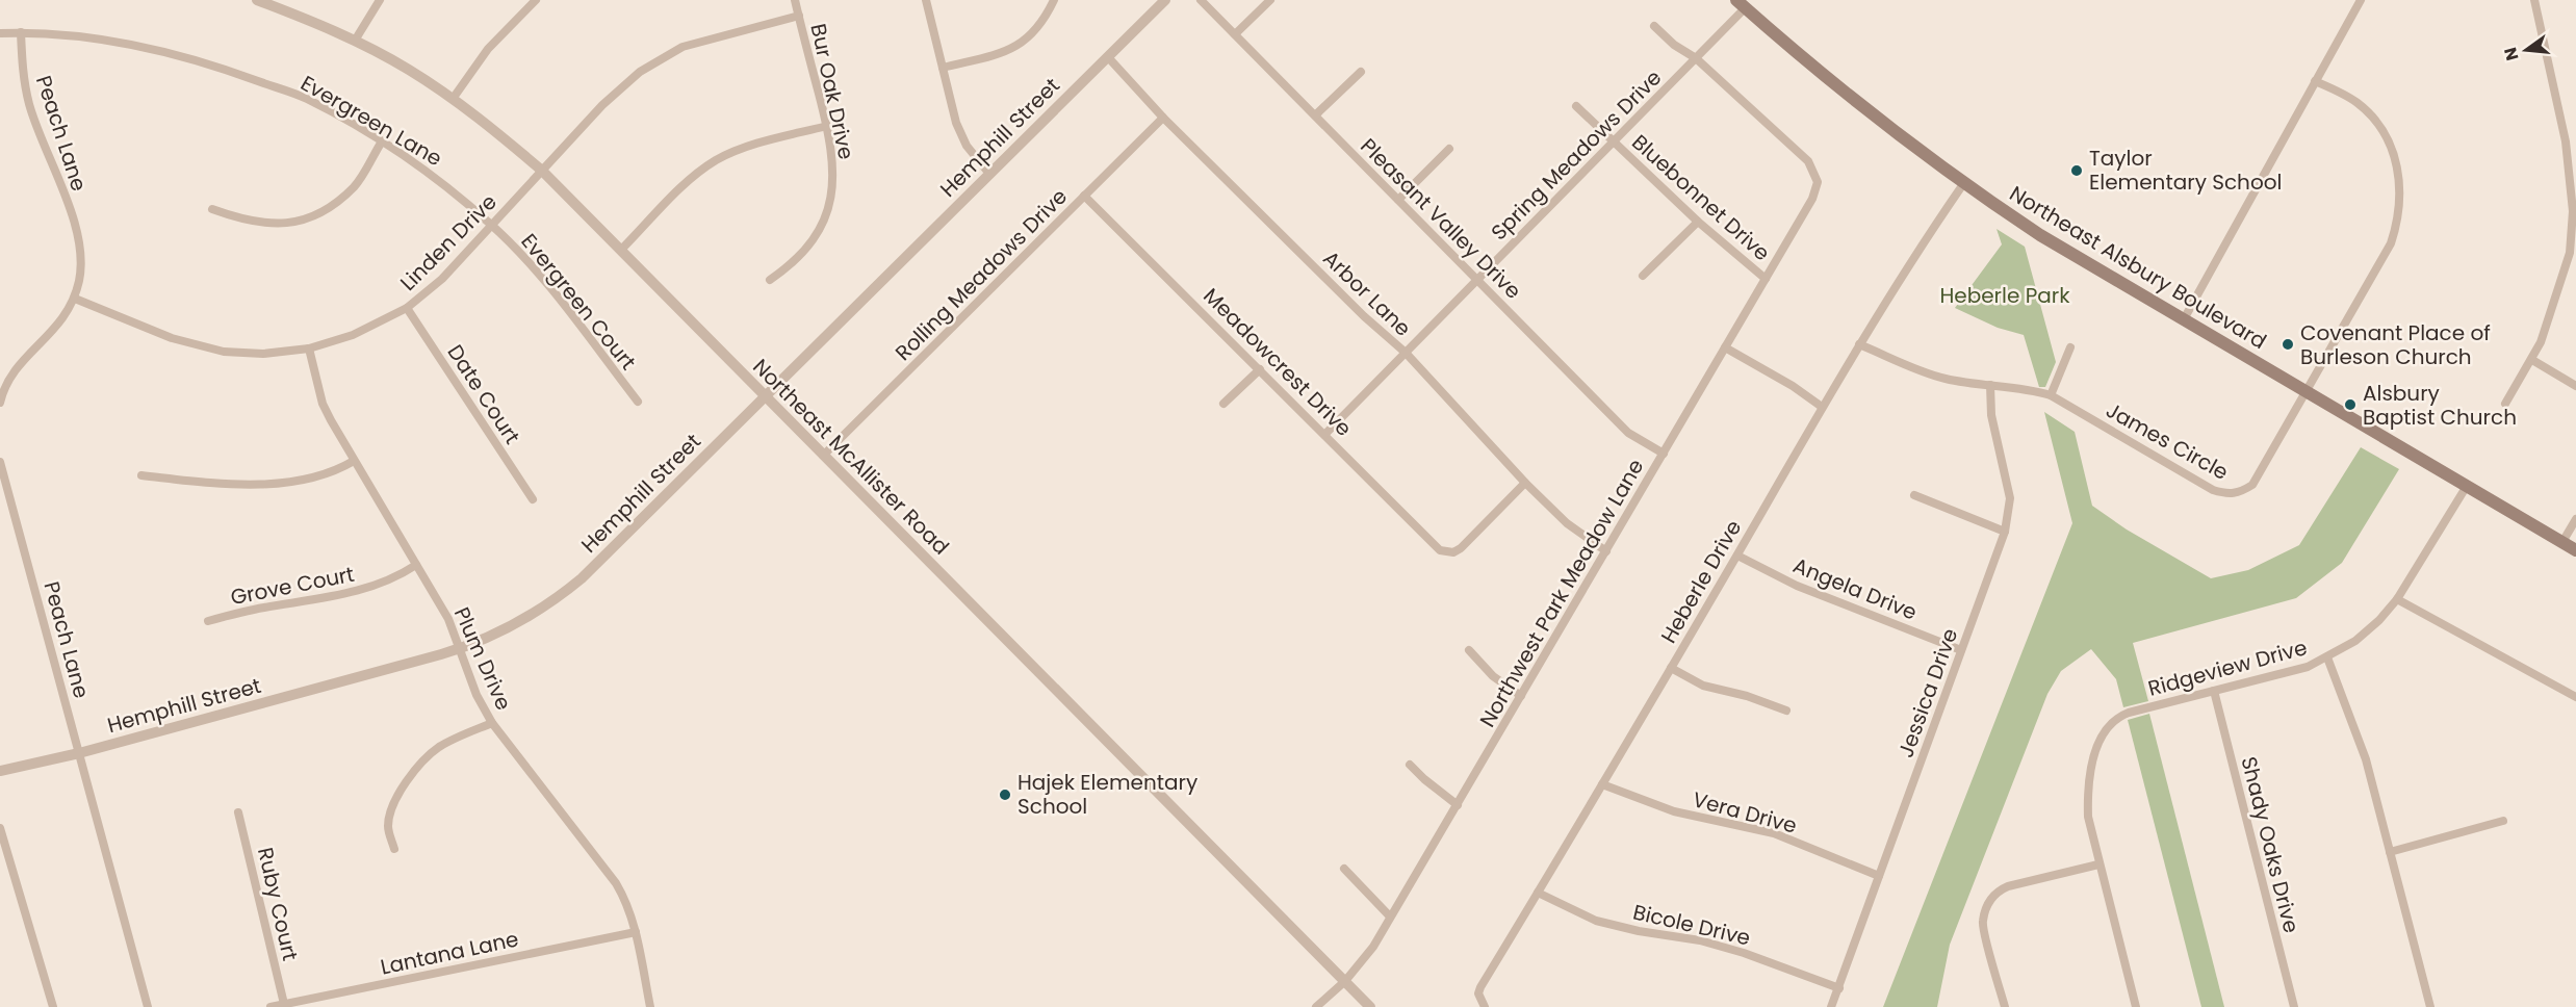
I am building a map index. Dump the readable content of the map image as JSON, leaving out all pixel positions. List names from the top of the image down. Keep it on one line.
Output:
{"streets":{"main road":["Northeast Alsbury Boulevard"],"street":["Bur Oak Drive","Evergreen Lane","Peach Lane","Hemphill Street","Spring Meadows Drive","Bluebonnet Drive","Pleasant Valley Drive","Linden Drive","Rolling Meadows Drive","Arbor Lane","Evergreen Court","Meadowcrest Drive","Date Court","James Circle","Northeast McAllister Road","Heberle Drive","Grove Court","Angela Drive","Northwest Park Meadow Lane","Plum Drive","Ridgeview Drive","Jessica Drive","Vera Drive","Shady Oaks Drive","Ruby Court","Bicole Drive","Lantana Lane"]},"crossings":[["Bur Oak Drive","Linden Drive"],["Evergreen Lane","Peach Lane"],["Evergreen Lane","Linden Drive"],["Evergreen Lane","Evergreen Court"],["Peach Lane","Hemphill Street"],["Peach Lane","Linden Drive"],["Hemphill Street","Arbor Lane"],["Hemphill Street","Northeast McAllister Road"],["Hemphill Street","Plum Drive"],["Spring Meadows Drive","Bluebonnet Drive"],["Spring Meadows Drive","Pleasant Valley Drive"],["Spring Meadows Drive","Northeast Alsbury Boulevard"],["Spring Meadows Drive","Arbor Lane"],["Spring Meadows Drive","Meadowcrest Drive"],["Spring Meadows Drive","Northwest Park Meadow Lane"],["Bluebonnet Drive","Northwest Park Meadow Lane"],["Pleasant Valley Drive","Northwest Park Meadow Lane"],["Linden Drive","Evergreen Court"],["Linden Drive","Date Court"],["Linden Drive","Northeast McAllister Road"],["Linden Drive","Plum Drive"],["Northeast Alsbury Boulevard","James Circle"],["Northeast Alsbury Boulevard","Heberle Drive"],["Northeast Alsbury Boulevard","Ridgeview Drive"],["Rolling Meadows Drive","Arbor Lane"],["Rolling Meadows Drive","Meadowcrest Drive"],["Rolling Meadows Drive","Northeast McAllister Road"],["Arbor Lane","Meadowcrest Drive"],["Arbor Lane","Northwest Park Meadow Lane"],["James Circle","Heberle Drive"],["James Circle","Jessica Drive"],["Northeast McAllister Road","Northwest Park Meadow Lane"],["Heberle Drive","Angela Drive"],["Heberle Drive","Vera Drive"],["Heberle Drive","Bicole Drive"],["Grove Court","Plum Drive"],["Angela Drive","Jessica Drive"],["Plum Drive","Lantana Lane"],["Ridgeview Drive","Shady Oaks Drive"],["Jessica Drive","Vera Drive"],["Jessica Drive","Bicole Drive"],["Ruby Court","Lantana Lane"]],"parks":["Heberle Park"],"places":["Taylor Elementary School","Covenant Place of Burleson Church","Alsbury Baptist Church","Hajek Elementary School"],"north":"left"}
